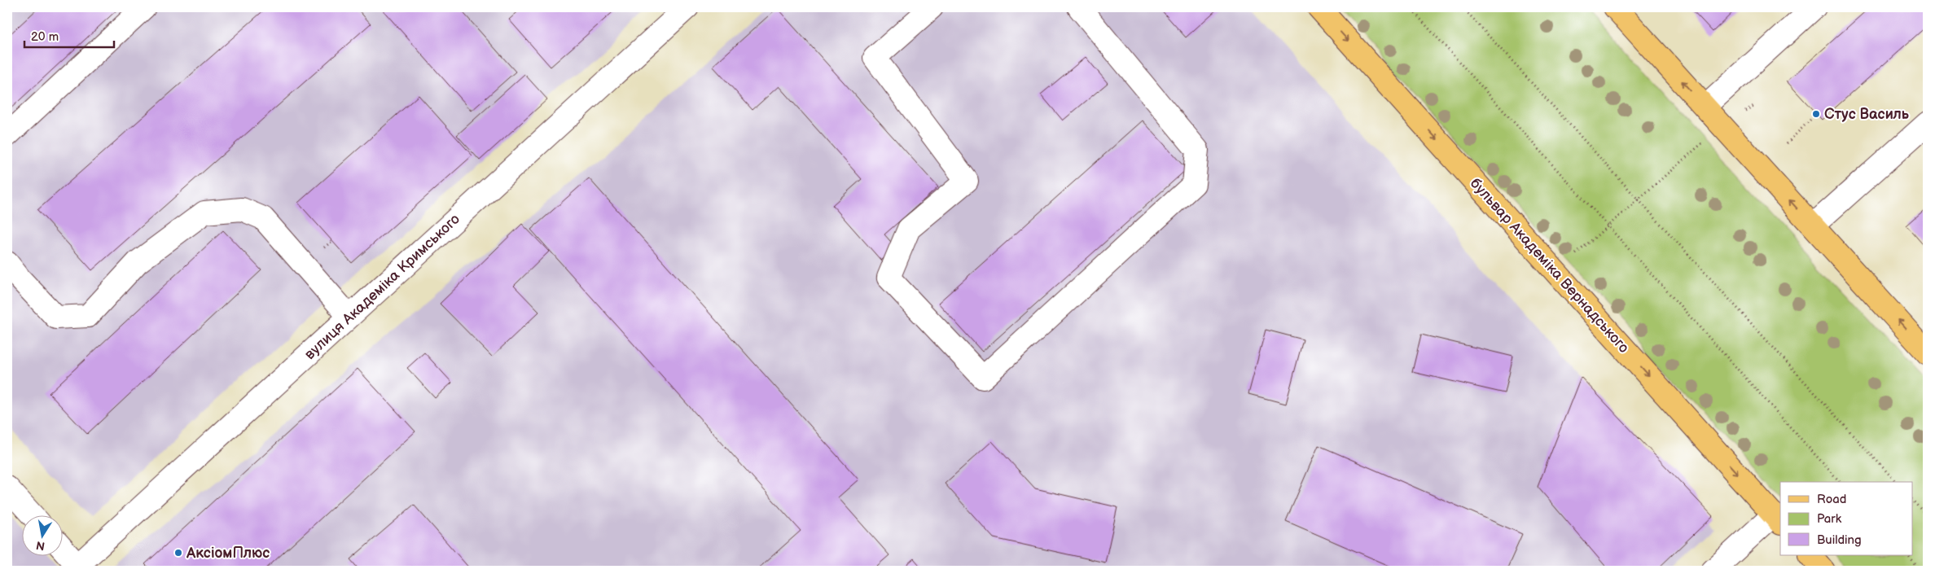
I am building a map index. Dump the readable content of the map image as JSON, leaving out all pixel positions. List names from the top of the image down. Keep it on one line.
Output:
{"streets":{"main road":["бульвар Академіка Вернадського"],"street":["вулиця Академіка Кримського"]},"one_way":["бульвар Академіка Вернадського"],"places":["Стус Василь","АксіомПлюс"],"legend":["Road","Park","Building"],"scale_bar":"20 m","north":"bottom"}
